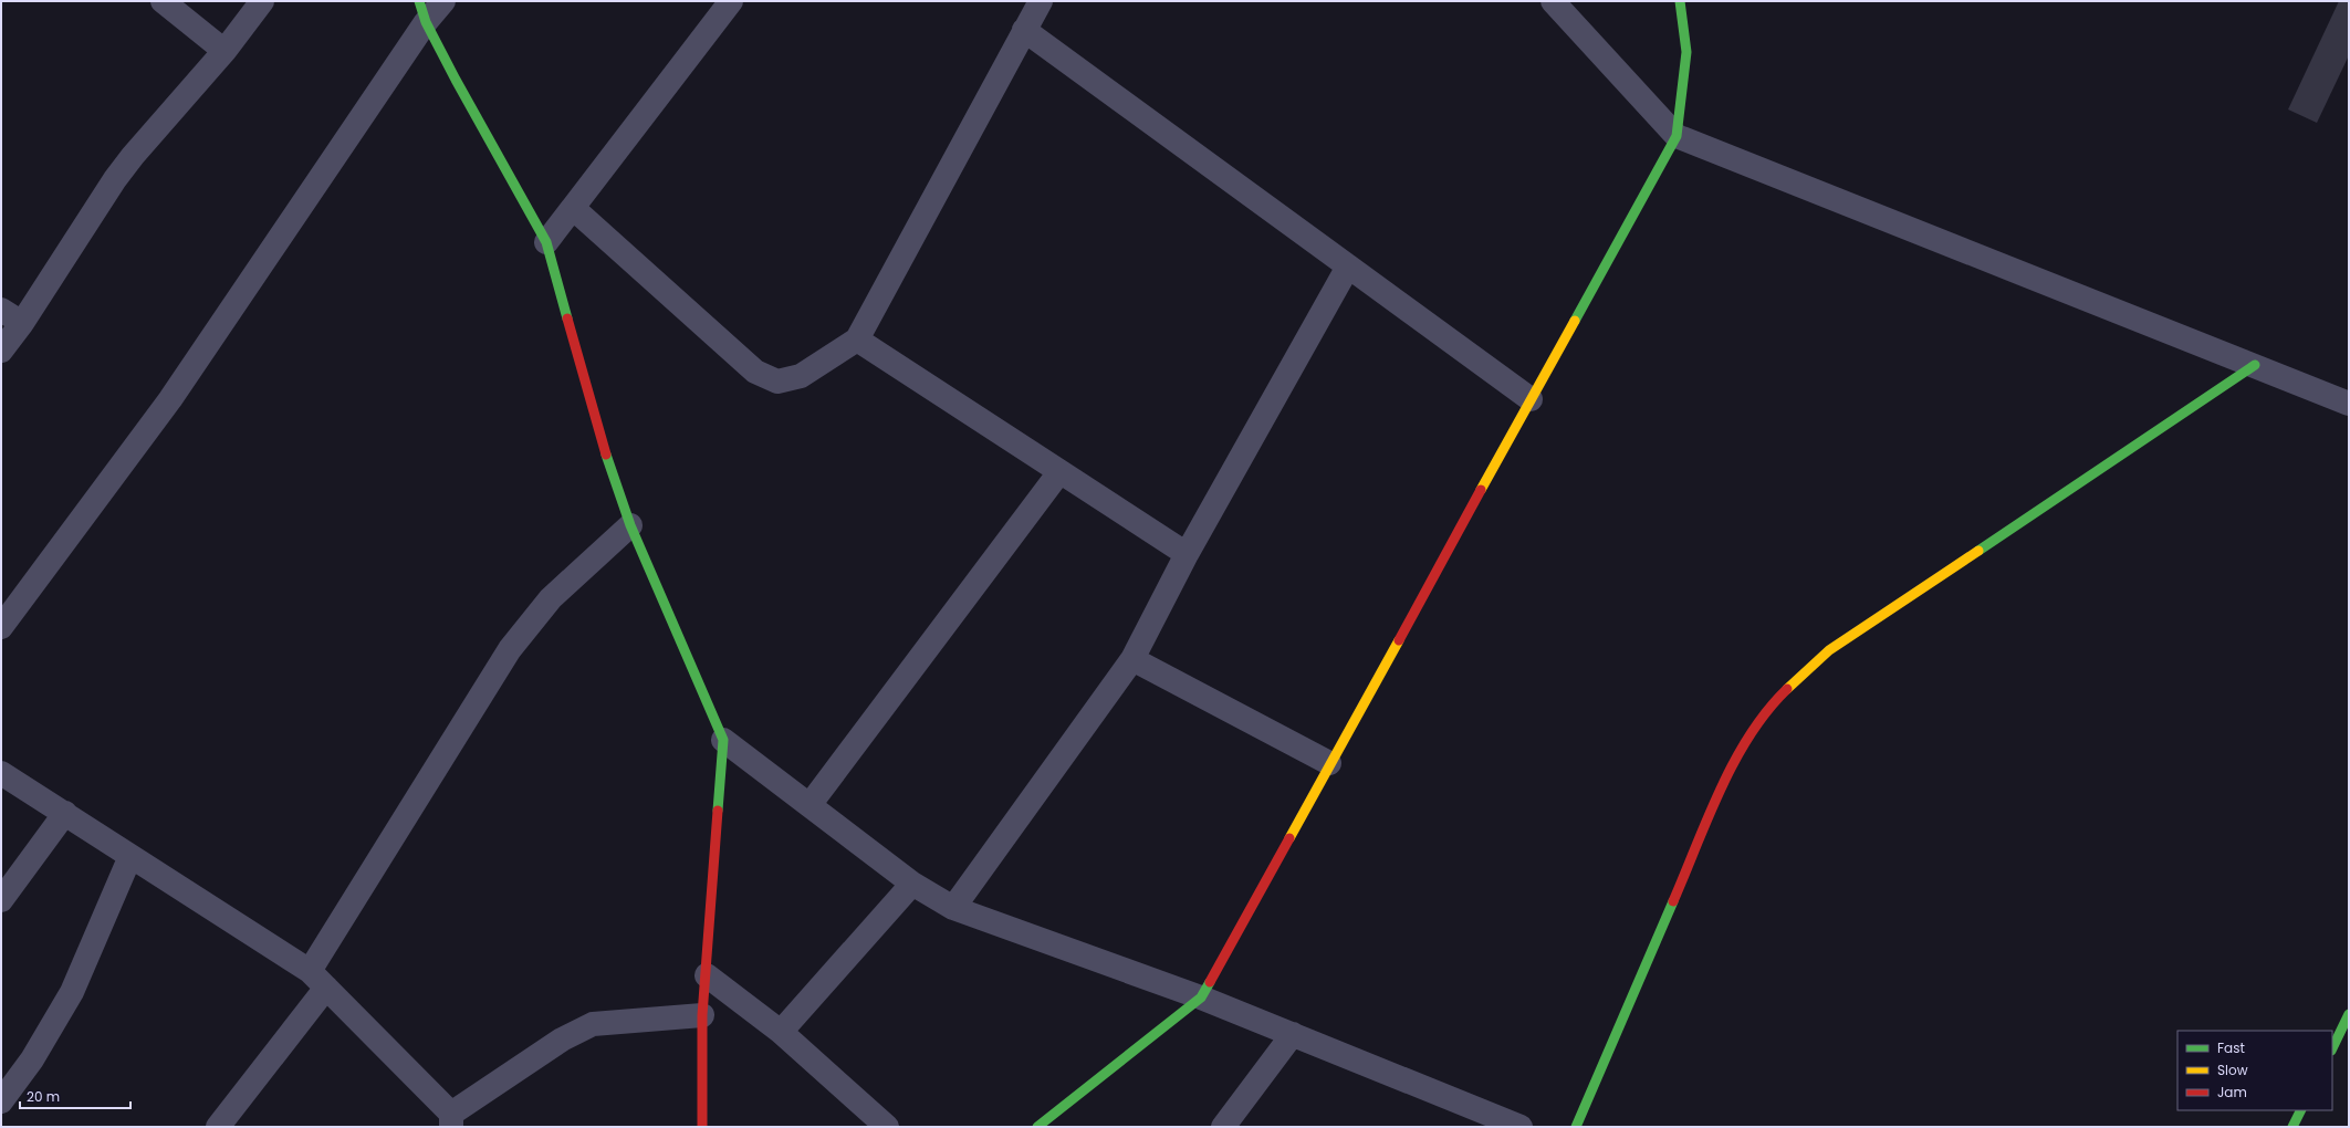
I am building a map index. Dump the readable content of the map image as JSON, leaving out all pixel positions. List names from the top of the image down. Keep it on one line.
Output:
{"legend":["Fast","Slow","Jam"],"scale_bar":"20 m"}
